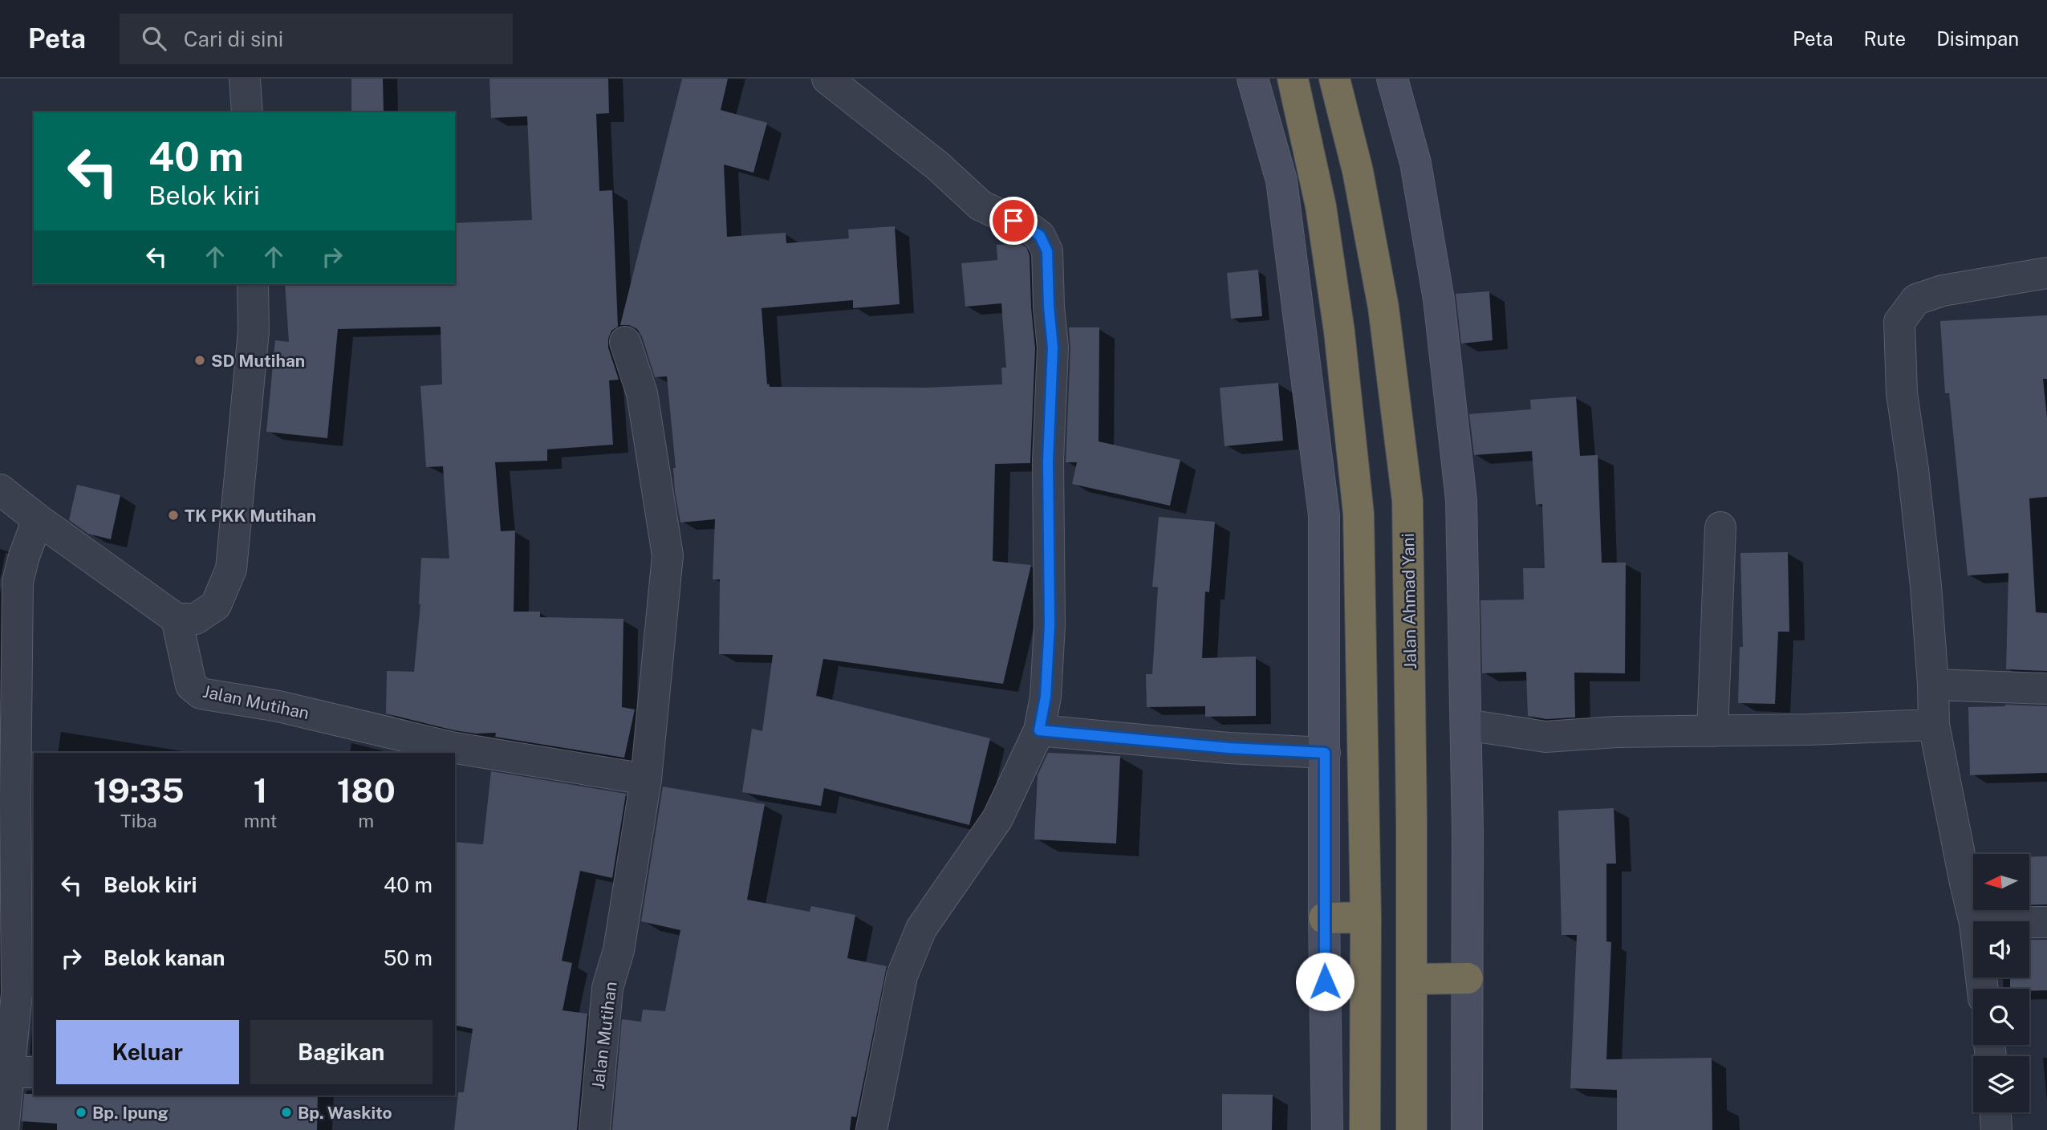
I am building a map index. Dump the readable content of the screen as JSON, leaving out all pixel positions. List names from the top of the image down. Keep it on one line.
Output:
{"streets":{"highway":["Jalan Ahmad Yani"],"street":["Jalan Mutihan"]},"places":["SD Mutihan","TK PKK Mutihan","Bp. Ipung","Bp. Waskito"],"north":"left","page":{"header":"Peta","search":"Cari di sini","nav":["Peta","Rute","Disimpan"],"turn":["40 m","Belok kiri"],"eta":["19:35","Tiba","1","mnt","180","m"],"list":[{"name":"Belok kiri","value":"40 m"},{"name":"Belok kanan","value":"50 m"}],"buttons":["Keluar","Bagikan"]}}
